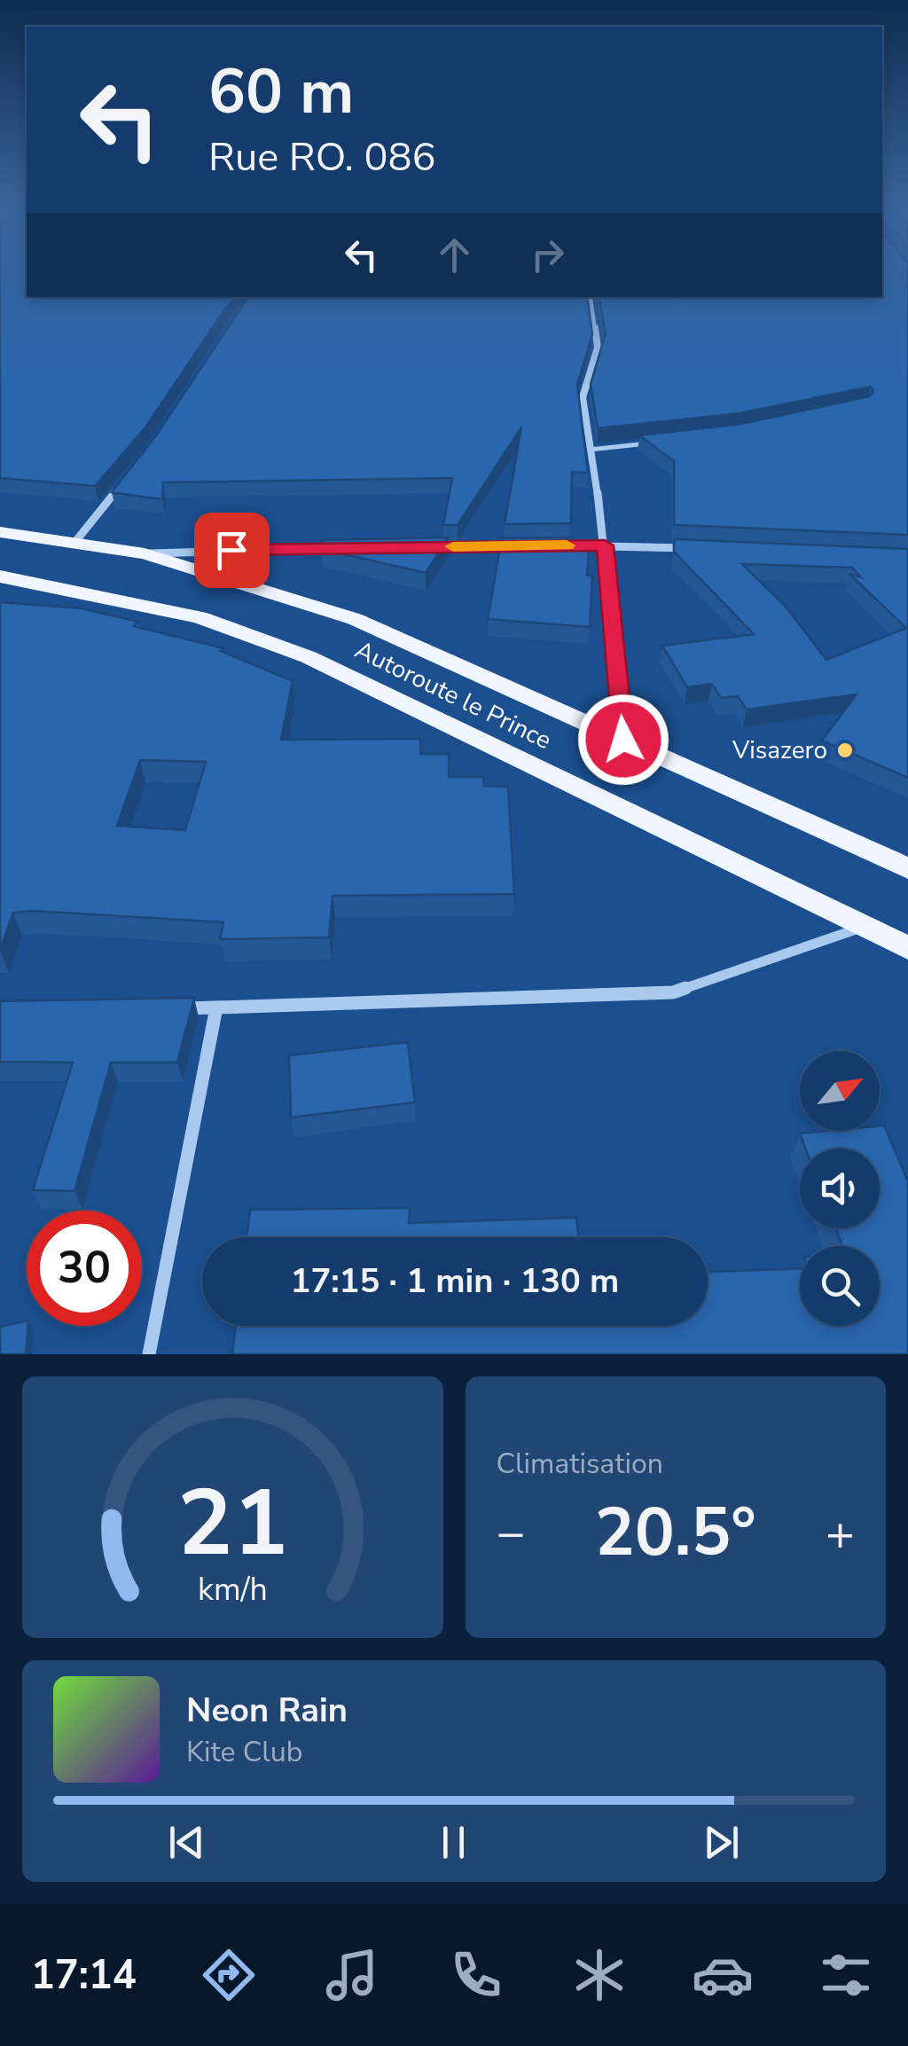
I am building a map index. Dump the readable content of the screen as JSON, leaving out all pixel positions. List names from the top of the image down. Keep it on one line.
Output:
{"streets":{"main road":["Autoroute le Prince"]},"places":["Visazero"],"north":"top right","page":{"turn":["60 m","Rue RO. 086"],"limit":"30","trip":"17:15 · 1 min · 130 m","tile":"Climatisation","heat":["−","20.5°","+"],"song":["Neon Rain","Kite Club"],"tabs":"17:14","gauge":["21","km/h"]}}
